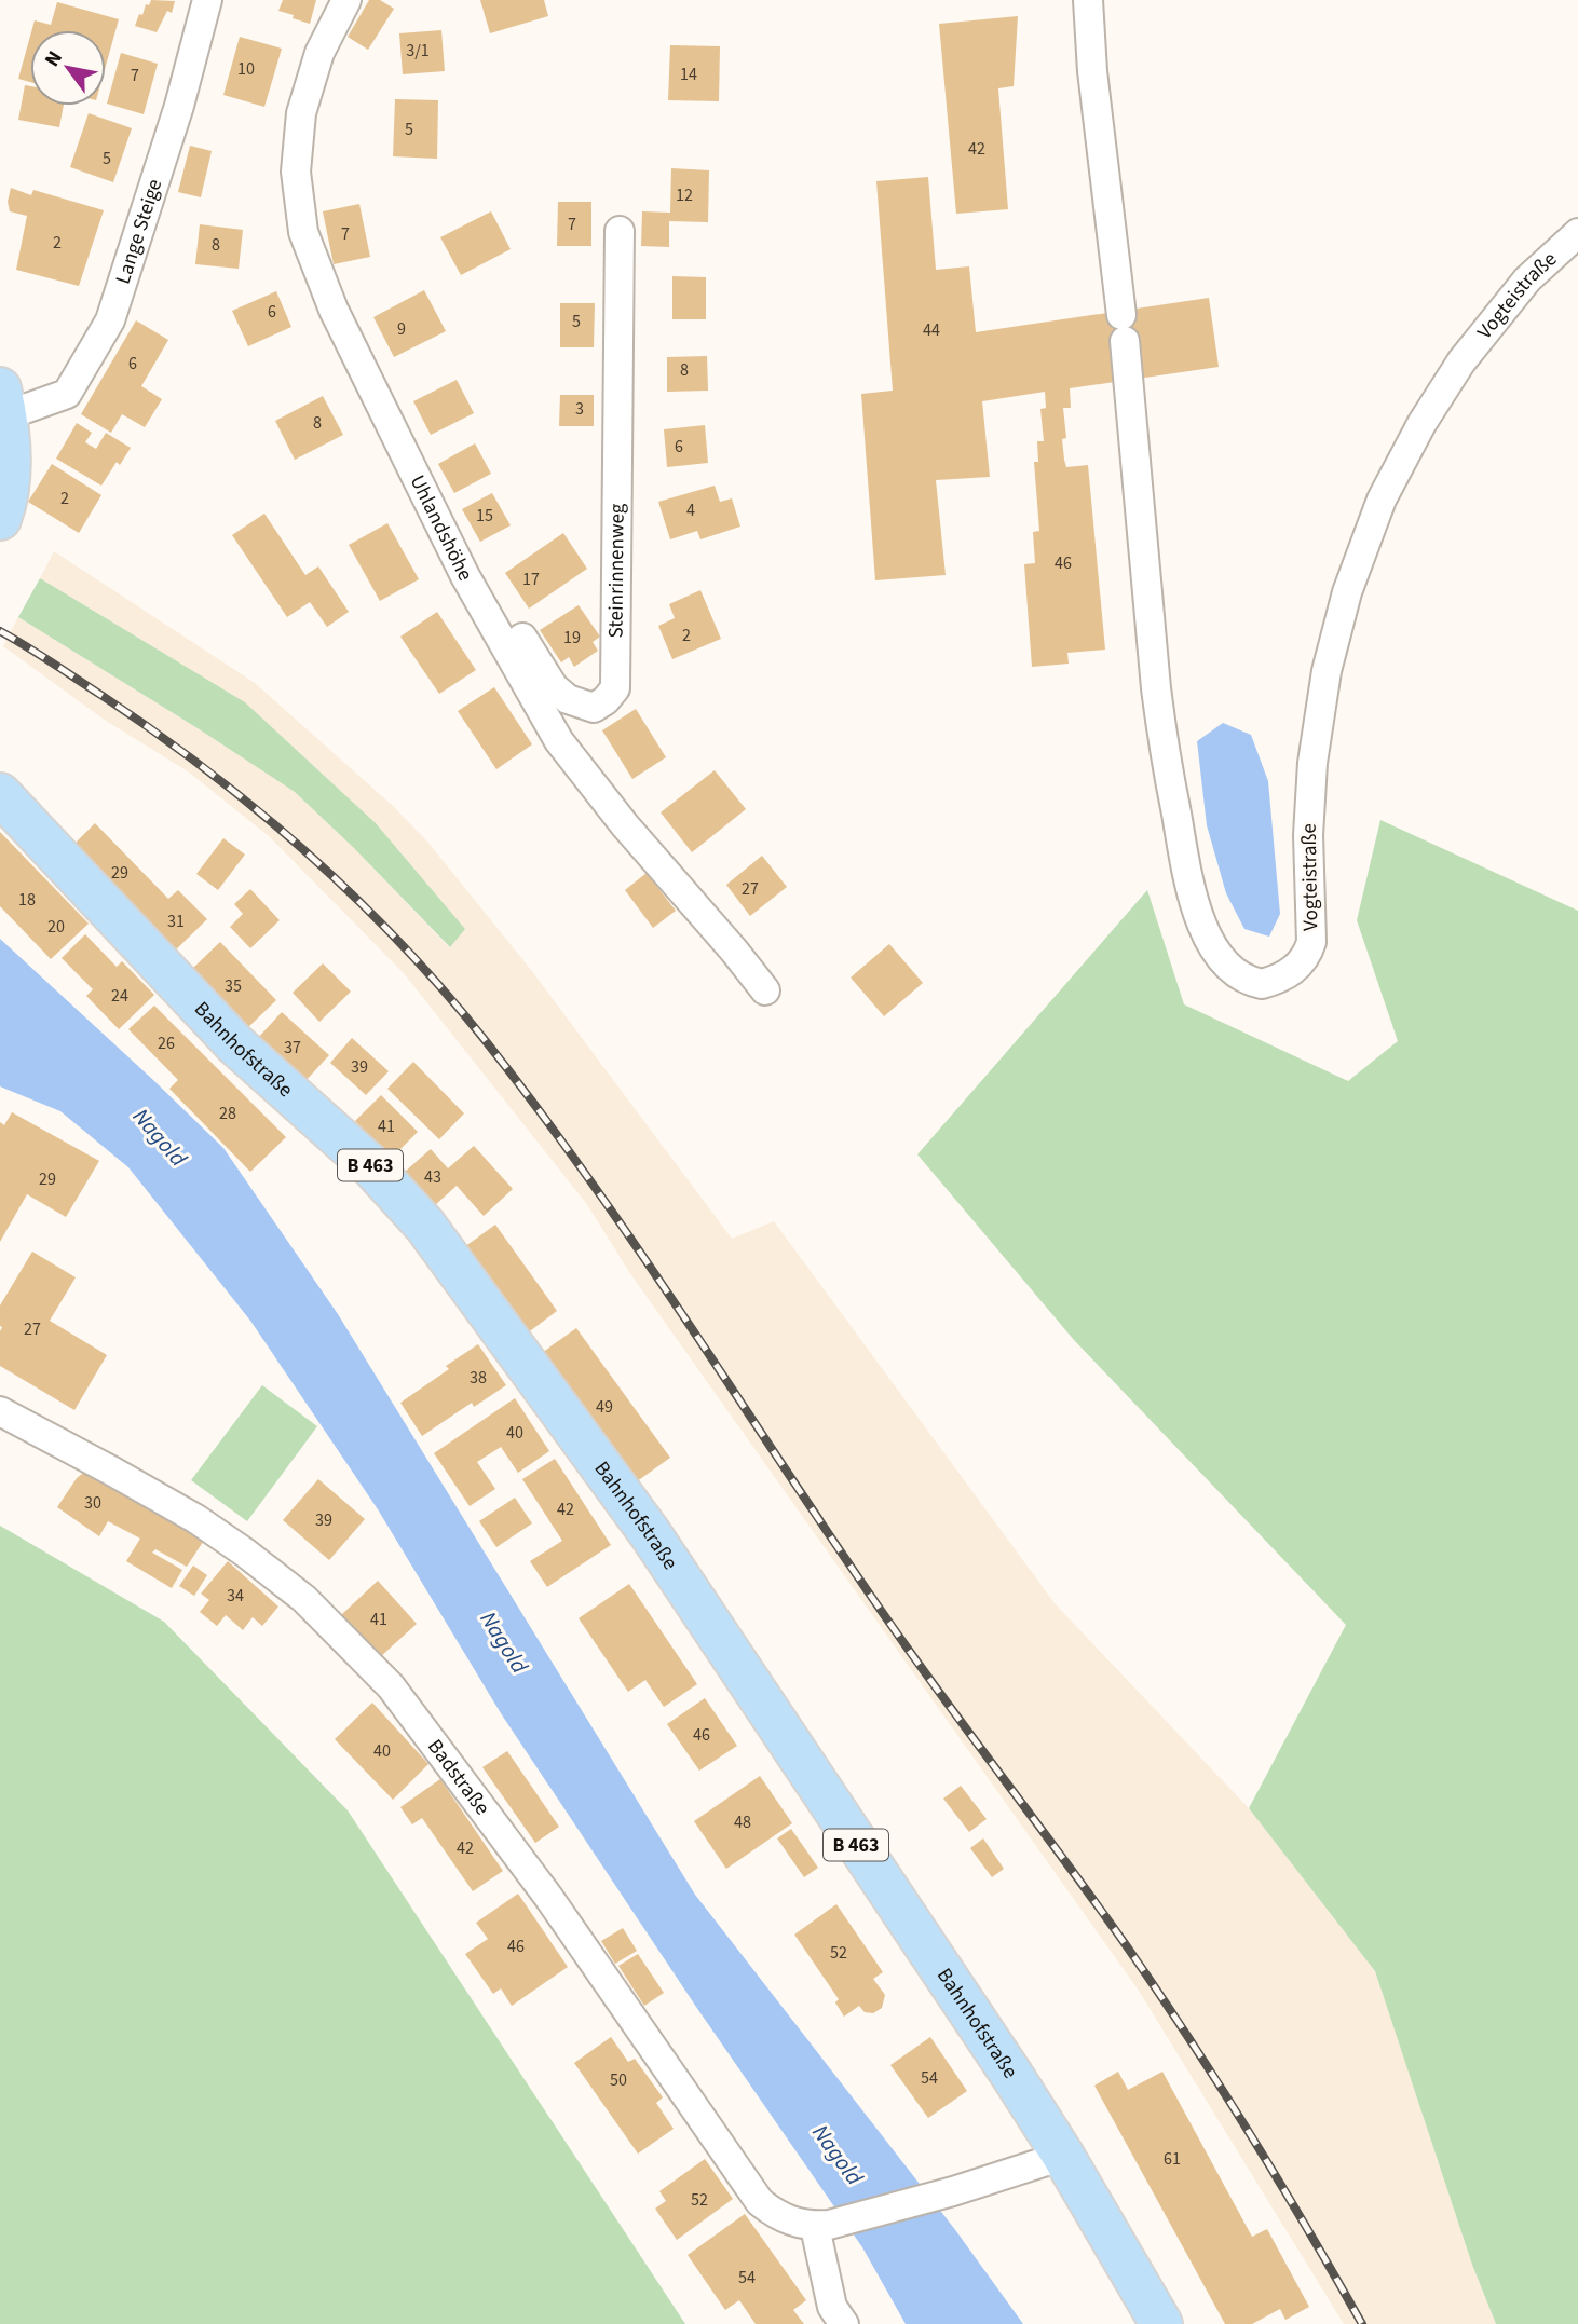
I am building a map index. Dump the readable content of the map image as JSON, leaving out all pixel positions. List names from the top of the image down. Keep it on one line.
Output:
{"streets":{"main road":["Bahnhofstraße","B 463"],"street":["Lange Steige","Vogteistraße","Uhlandshöhe","Steinrinnenweg","Badstraße"]},"crossings":[["Uhlandshöhe","Steinrinnenweg"]],"water":["Nagold"],"house_numbers":["3/1","10","14","7","5","42","5","12","7","7","2","8","6","5","9","44","6","8","3","8","6","2","4","15","46","17","2","19","29","27","18","31","20","35","24","26","37","39","28","41","43","29","27","38","49","40","30","42","39","34","41","46","40","48","42","46","52","54","50","61","52","54"],"north":"top left"}
